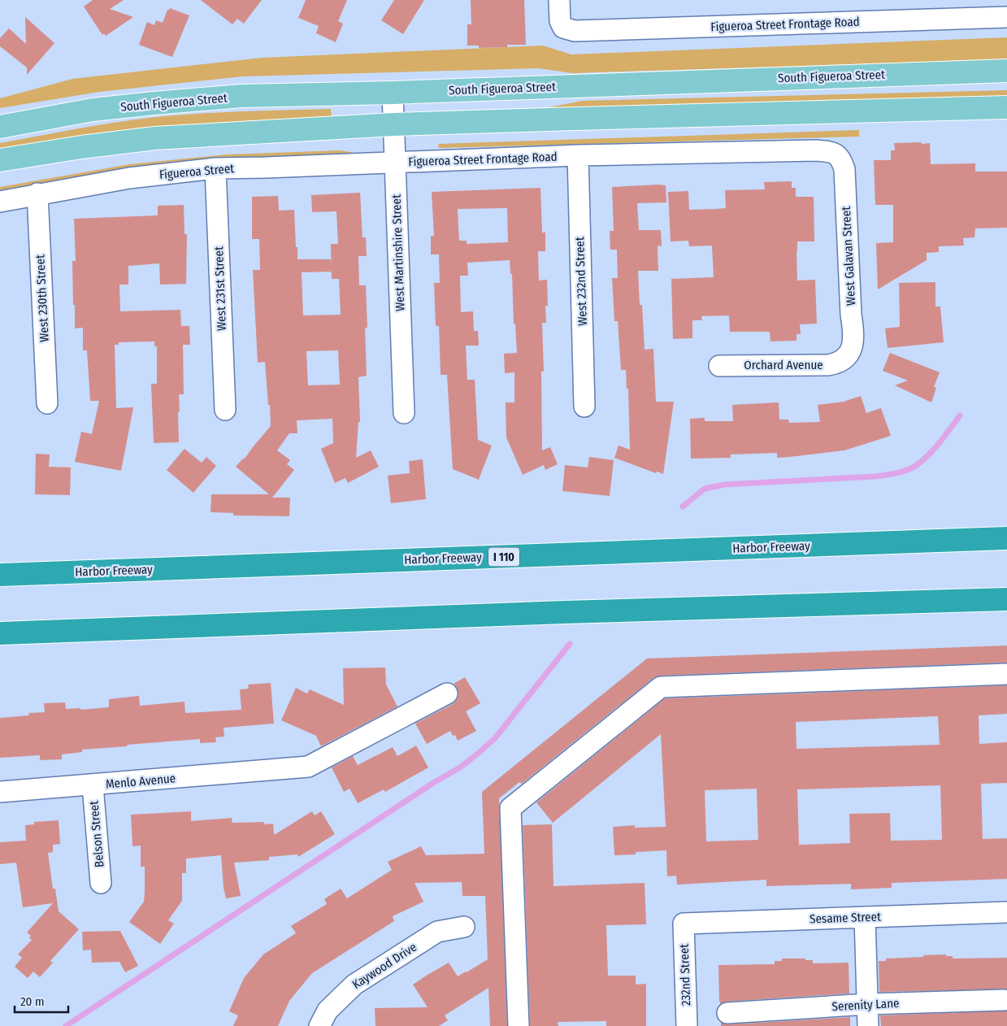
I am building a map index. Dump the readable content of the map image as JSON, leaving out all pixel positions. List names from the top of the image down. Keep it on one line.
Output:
{"streets":{"highway":["Harbor Freeway","I 110"],"main road":["South Figueroa Street"],"street":["Figueroa Street Frontage Road","Figueroa Street","West Martinshire Street","West Galavan Street","West 232nd Street","West 231st Street","West 230th Street","Orchard Avenue","Menlo Avenue","Belson Street","Sesame Street","Kaywood Drive","232nd Street","Serenity Lane"]},"crossings":[["Figueroa Street Frontage Road","Figueroa Street"],["Figueroa Street Frontage Road","West Martinshire Street"],["Figueroa Street Frontage Road","West Galavan Street"],["Figueroa Street Frontage Road","West 232nd Street"],["South Figueroa Street","West Martinshire Street"],["Figueroa Street","West Martinshire Street"],["Figueroa Street","West 231st Street"],["Figueroa Street","West 230th Street"],["West Galavan Street","Orchard Avenue"],["Menlo Avenue","Belson Street"],["Sesame Street","232nd Street"]],"scale_bar":"20 m"}
